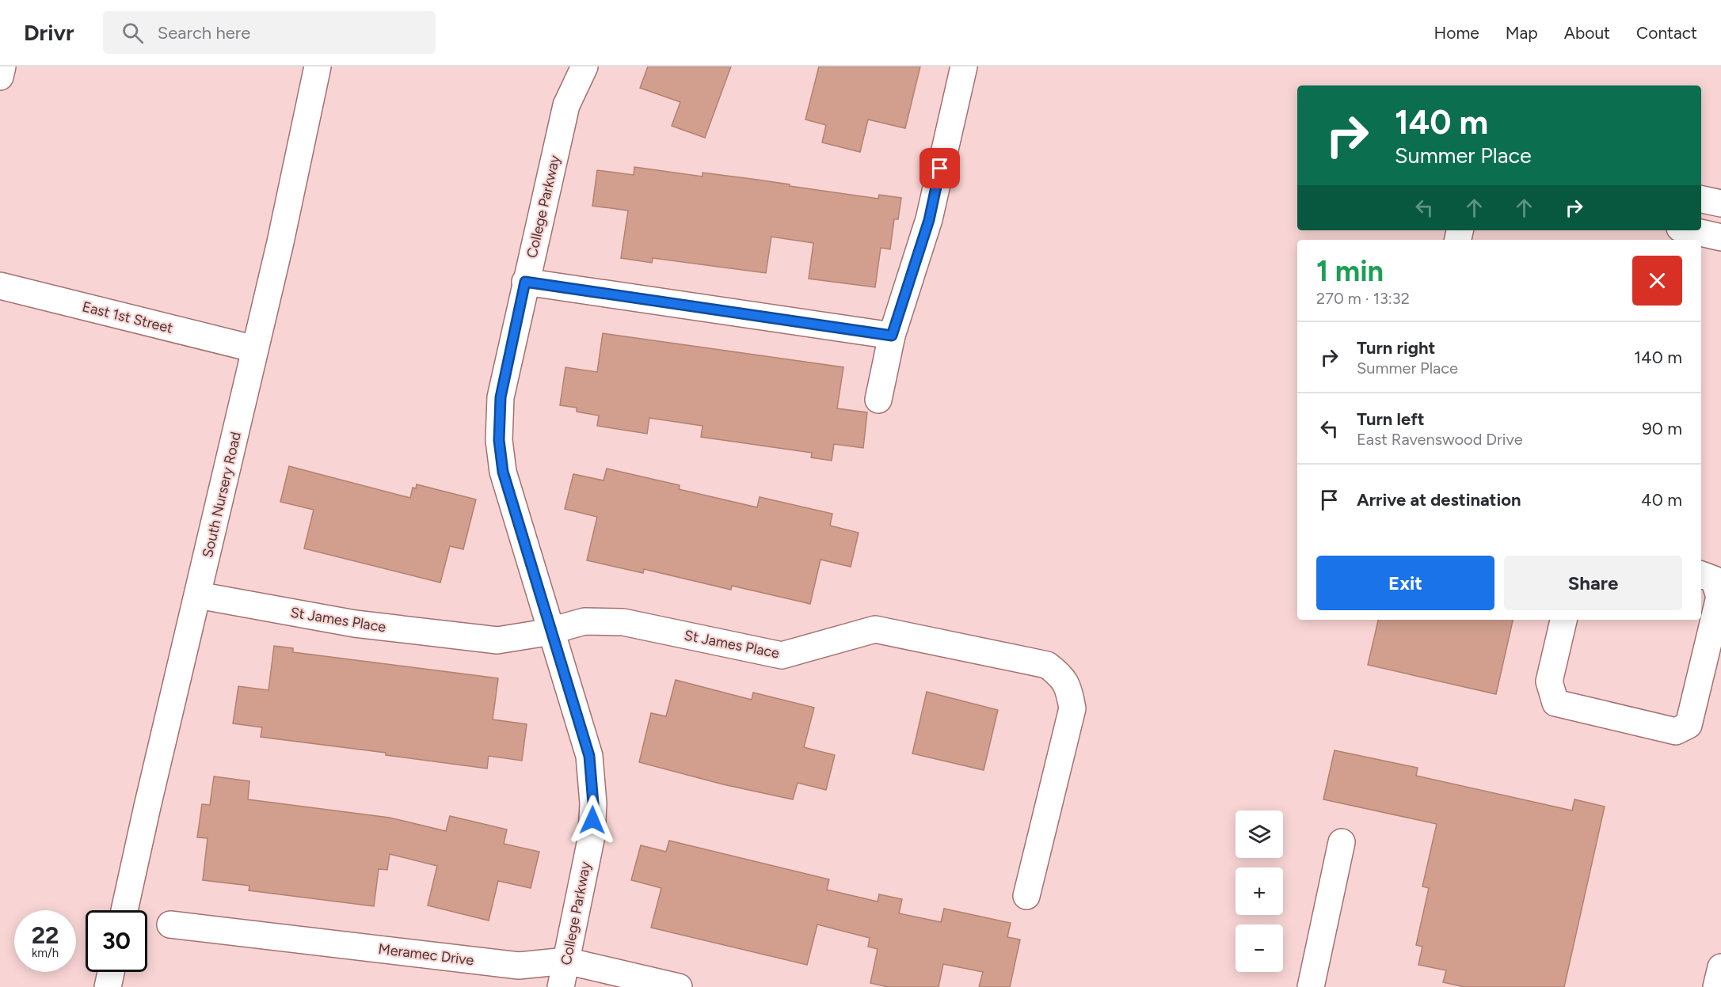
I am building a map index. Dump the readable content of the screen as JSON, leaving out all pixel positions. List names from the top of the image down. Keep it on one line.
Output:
{"streets":{"street":["College Parkway","East 1st Street","South Nursery Road","St James Place","Meramec Drive"]},"crossings":[["College Parkway","St James Place"],["College Parkway","Meramec Drive"],["East 1st Street","South Nursery Road"],["South Nursery Road","St James Place"]],"page":{"header":"Drivr","search":"Search here","nav":["Home","Map","About","Contact"],"turn":["140 m","Summer Place"],"heading":["1 min","270 m · 13:32"],"list":[{"name":"Turn right","note":"Summer Place","value":"140 m"},{"name":"Turn left","note":"East Ravenswood Drive","value":"90 m"},{"name":"Arrive at destination","value":"40 m"}],"buttons":["Exit","Share"],"map_buttons":["+","−"],"speed":"22 km/h","limit":"30"}}
